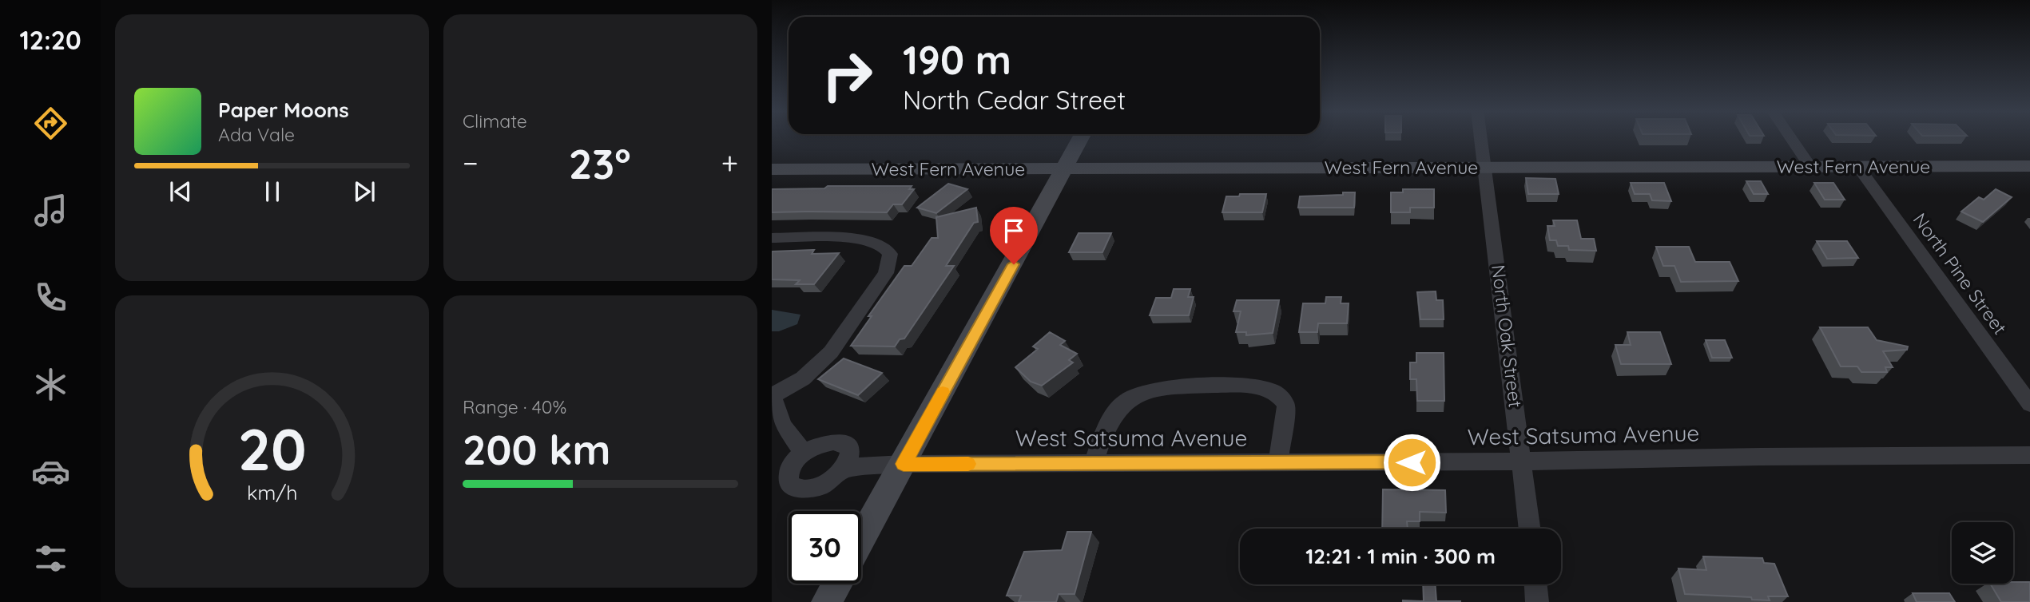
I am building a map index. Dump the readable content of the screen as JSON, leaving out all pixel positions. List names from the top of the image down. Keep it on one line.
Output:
{"streets":{"street":["West Fern Avenue","North Pine Street","North Oak Street","West Satsuma Avenue"]},"crossings":[["West Fern Avenue","North Pine Street"],["West Fern Avenue","North Oak Street"],["North Oak Street","West Satsuma Avenue"]],"page":{"tabs":"12:20","tile":["Climate",["Range · 40%","200 km"]],"turn":["190 m","North Cedar Street"],"song":["Paper Moons","Ada Vale"],"heat":["−","23°","+"],"limit":"30","trip":"12:21 · 1 min · 300 m","gauge":["20","km/h"]}}
